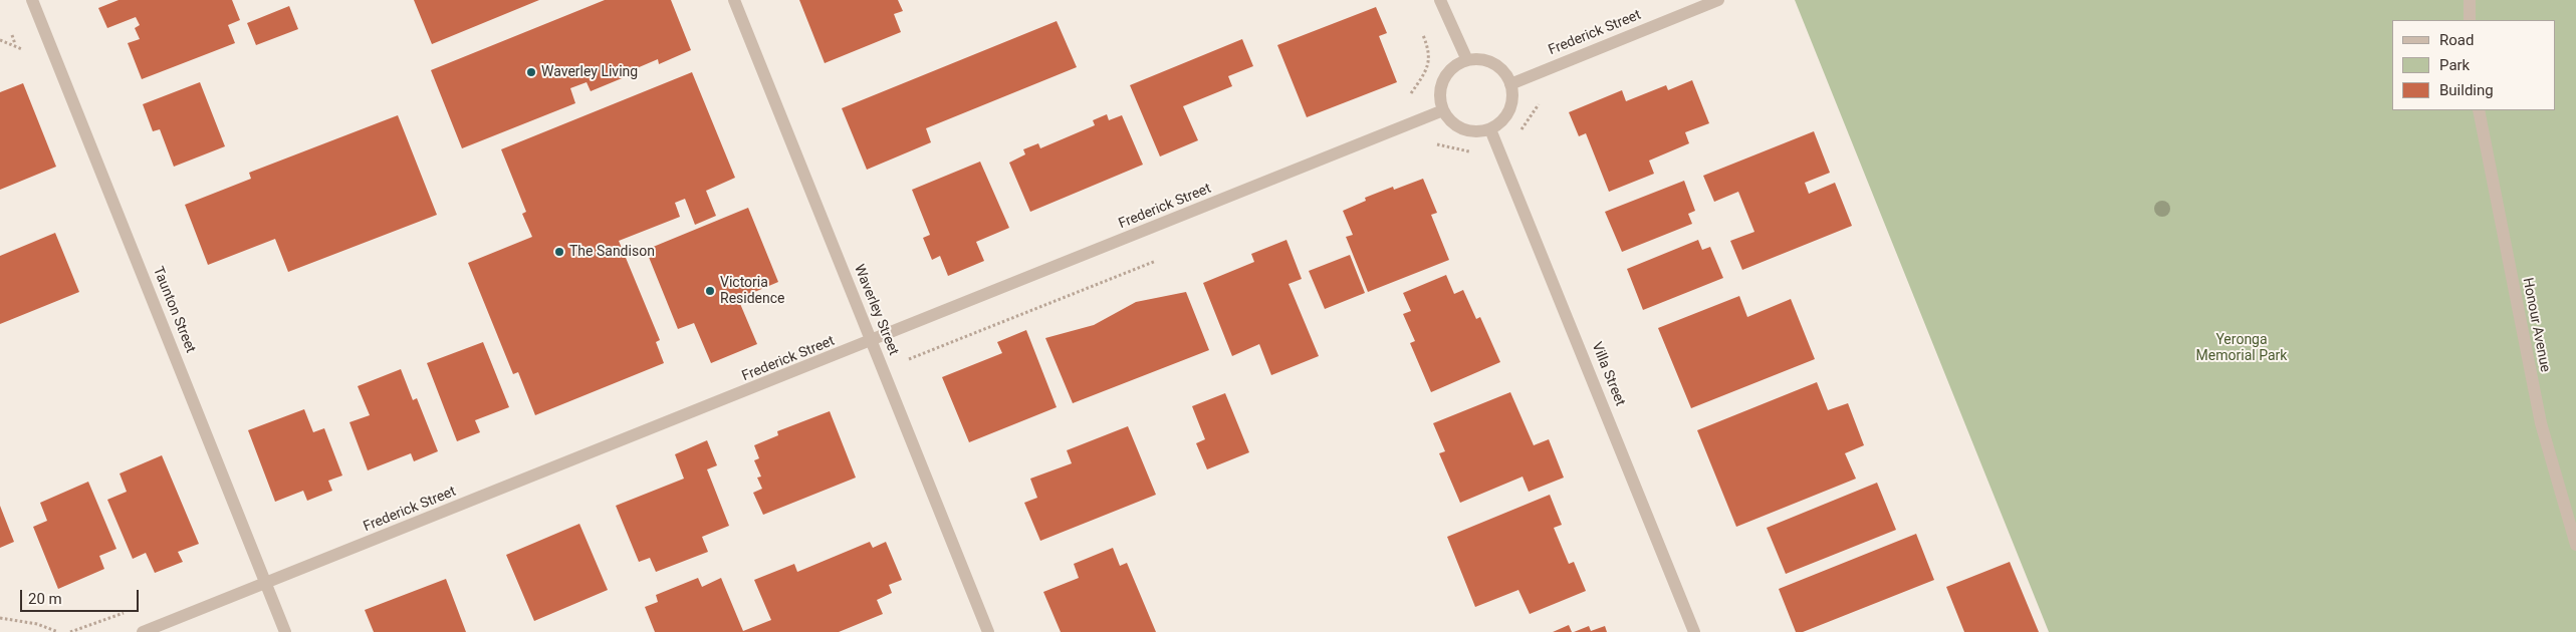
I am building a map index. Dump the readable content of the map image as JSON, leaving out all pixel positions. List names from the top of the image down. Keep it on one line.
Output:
{"streets":{"street":["Frederick Street","Taunton Street","Waverley Street","Honour Avenue","Villa Street"]},"crossings":[["Frederick Street","Taunton Street"],["Frederick Street","Waverley Street"],["Frederick Street","Villa Street"]],"parks":["Yeronga Memorial Park"],"places":["Waverley Living","The Sandison","Victoria Residence"],"legend":["Road","Park","Building"],"scale_bar":"20 m"}
